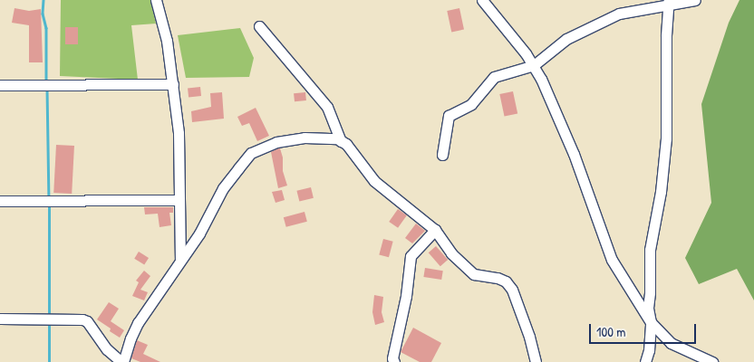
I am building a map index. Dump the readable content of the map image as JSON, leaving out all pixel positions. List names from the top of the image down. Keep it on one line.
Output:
{"scale_bar":"100 m"}
